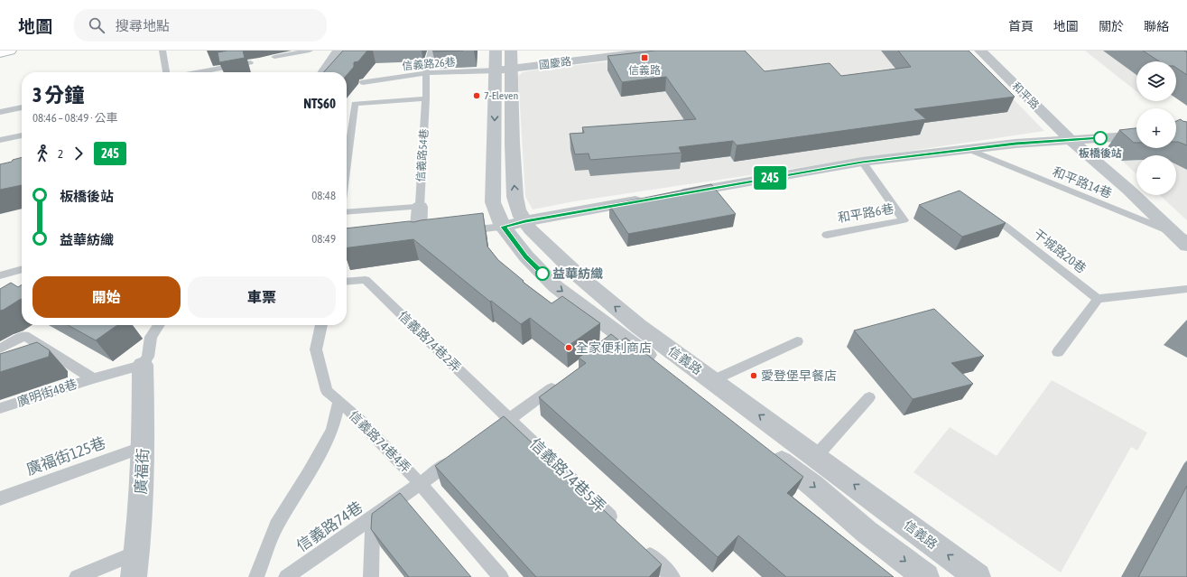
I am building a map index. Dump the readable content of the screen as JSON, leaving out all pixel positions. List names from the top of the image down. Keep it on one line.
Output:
{"streets":{"street":["國慶路","和平路","信義路54巷","信義路","廣福街"],"lane":["信義路26巷","和平路14巷","和平路6巷","干城路20巷","信義路74巷2弄","廣明街48巷","信義路74巷4弄","廣福街125巷","信義路74巷5弄","信義路74巷"]},"crossings":[["國慶路","信義路26巷"],["國慶路","信義路"],["信義路26巷","信義路54巷"],["信義路26巷","信義路"],["和平路","和平路14巷"],["信義路74巷2弄","信義路74巷5弄"],["廣明街48巷","廣福街"],["信義路74巷4弄","信義路74巷"],["廣福街125巷","廣福街"]],"places":{"transit":["信義路"],"other":["7-Eleven","板橋後站","益華紡織","全家便利商店","愛登堡早餐店"]},"lines":["bus line 245"],"page":{"header":"地圖","search":"搜尋地點","nav":["首頁","地圖","關於","聯絡"],"on_map":"245","map_buttons":["+","−"],"heading":["3 分鐘","08:46 – 08:49 · 公車","NT$60"],"legs":["2","245"],"list":[{"name":"板橋後站","value":"08:48"},{"name":"益華紡織","value":"08:49"}],"buttons":["開始","車票"]}}
